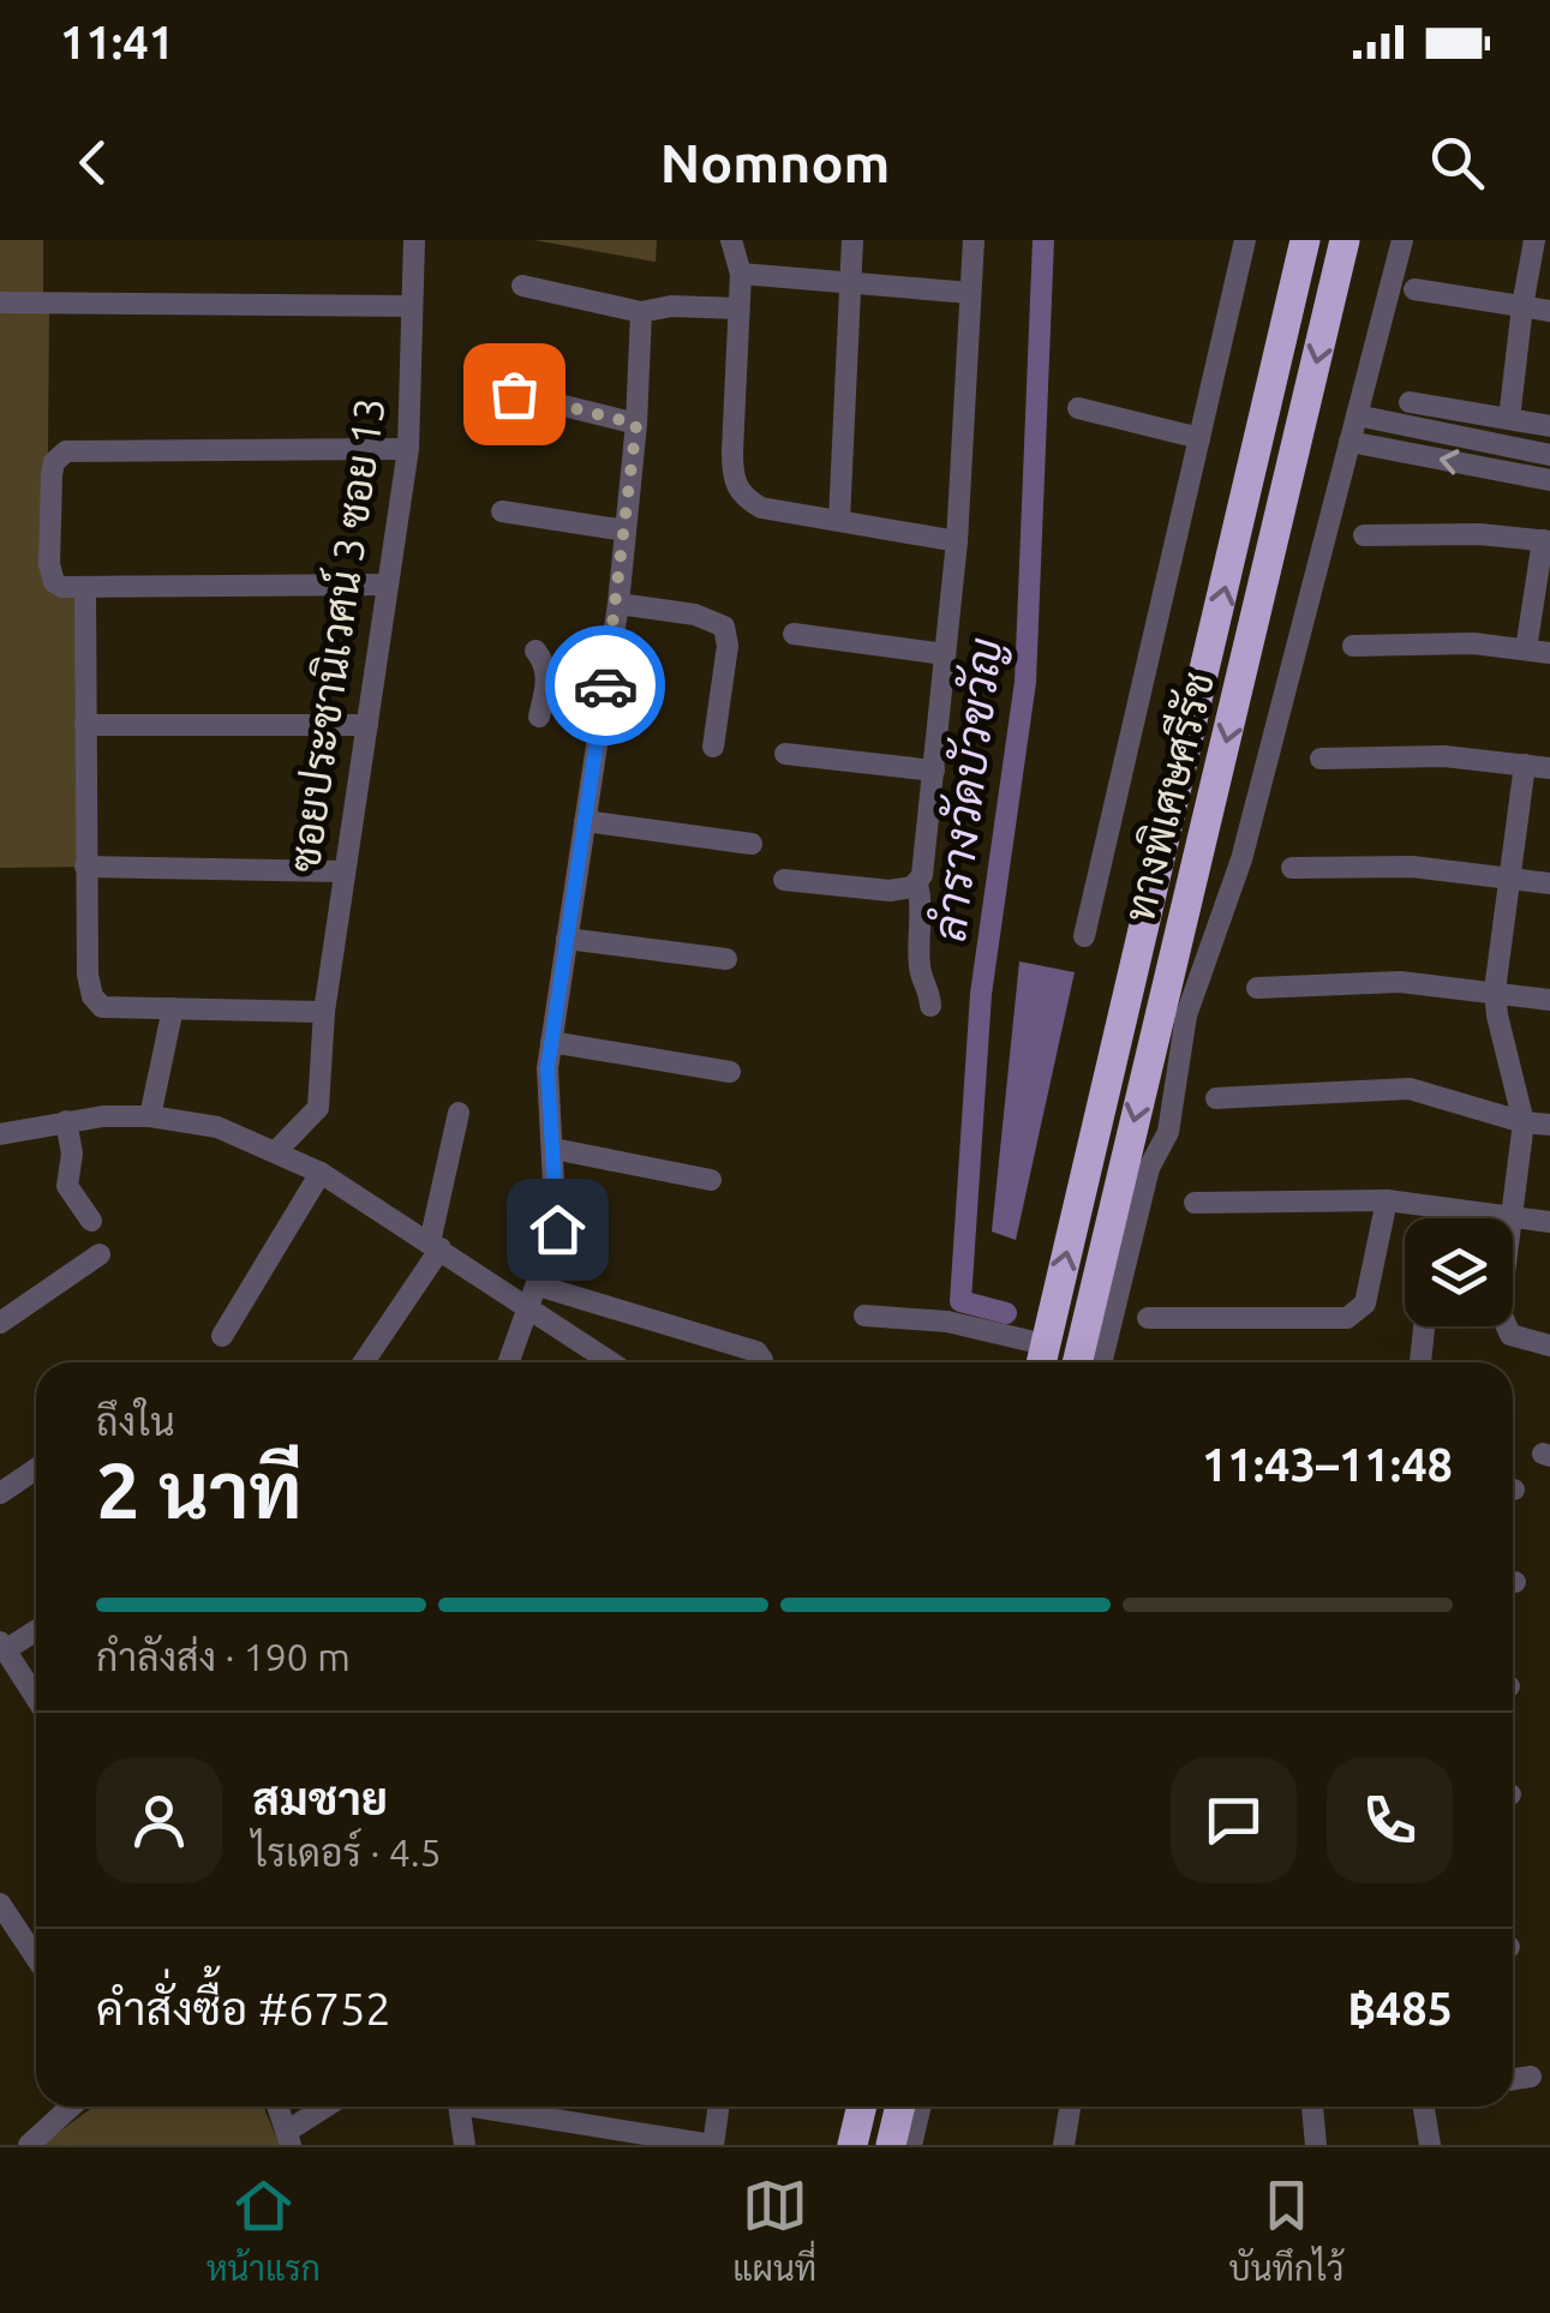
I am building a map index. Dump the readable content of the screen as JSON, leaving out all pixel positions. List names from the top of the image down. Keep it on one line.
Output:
{"streets":{"highway":["ทางพิเศษศรีรัช"],"street":["ซอยประชานิเวศน์ 3 ซอย 13"]},"water":["ลำรางวัดบัวขวัญ"],"page":{"status":"11:41","header":"Nomnom","heading":["2 นาที","ถึงใน","11:43–11:48"],"panel":["สมชาย","ไรเดอร์ · 4.5","คำสั่งซื้อ #6752","฿485"],"bar":"กำลังส่ง · 190 m","tabs":["หน้าแรก","แผนที่","บันทึกไว้"]}}
